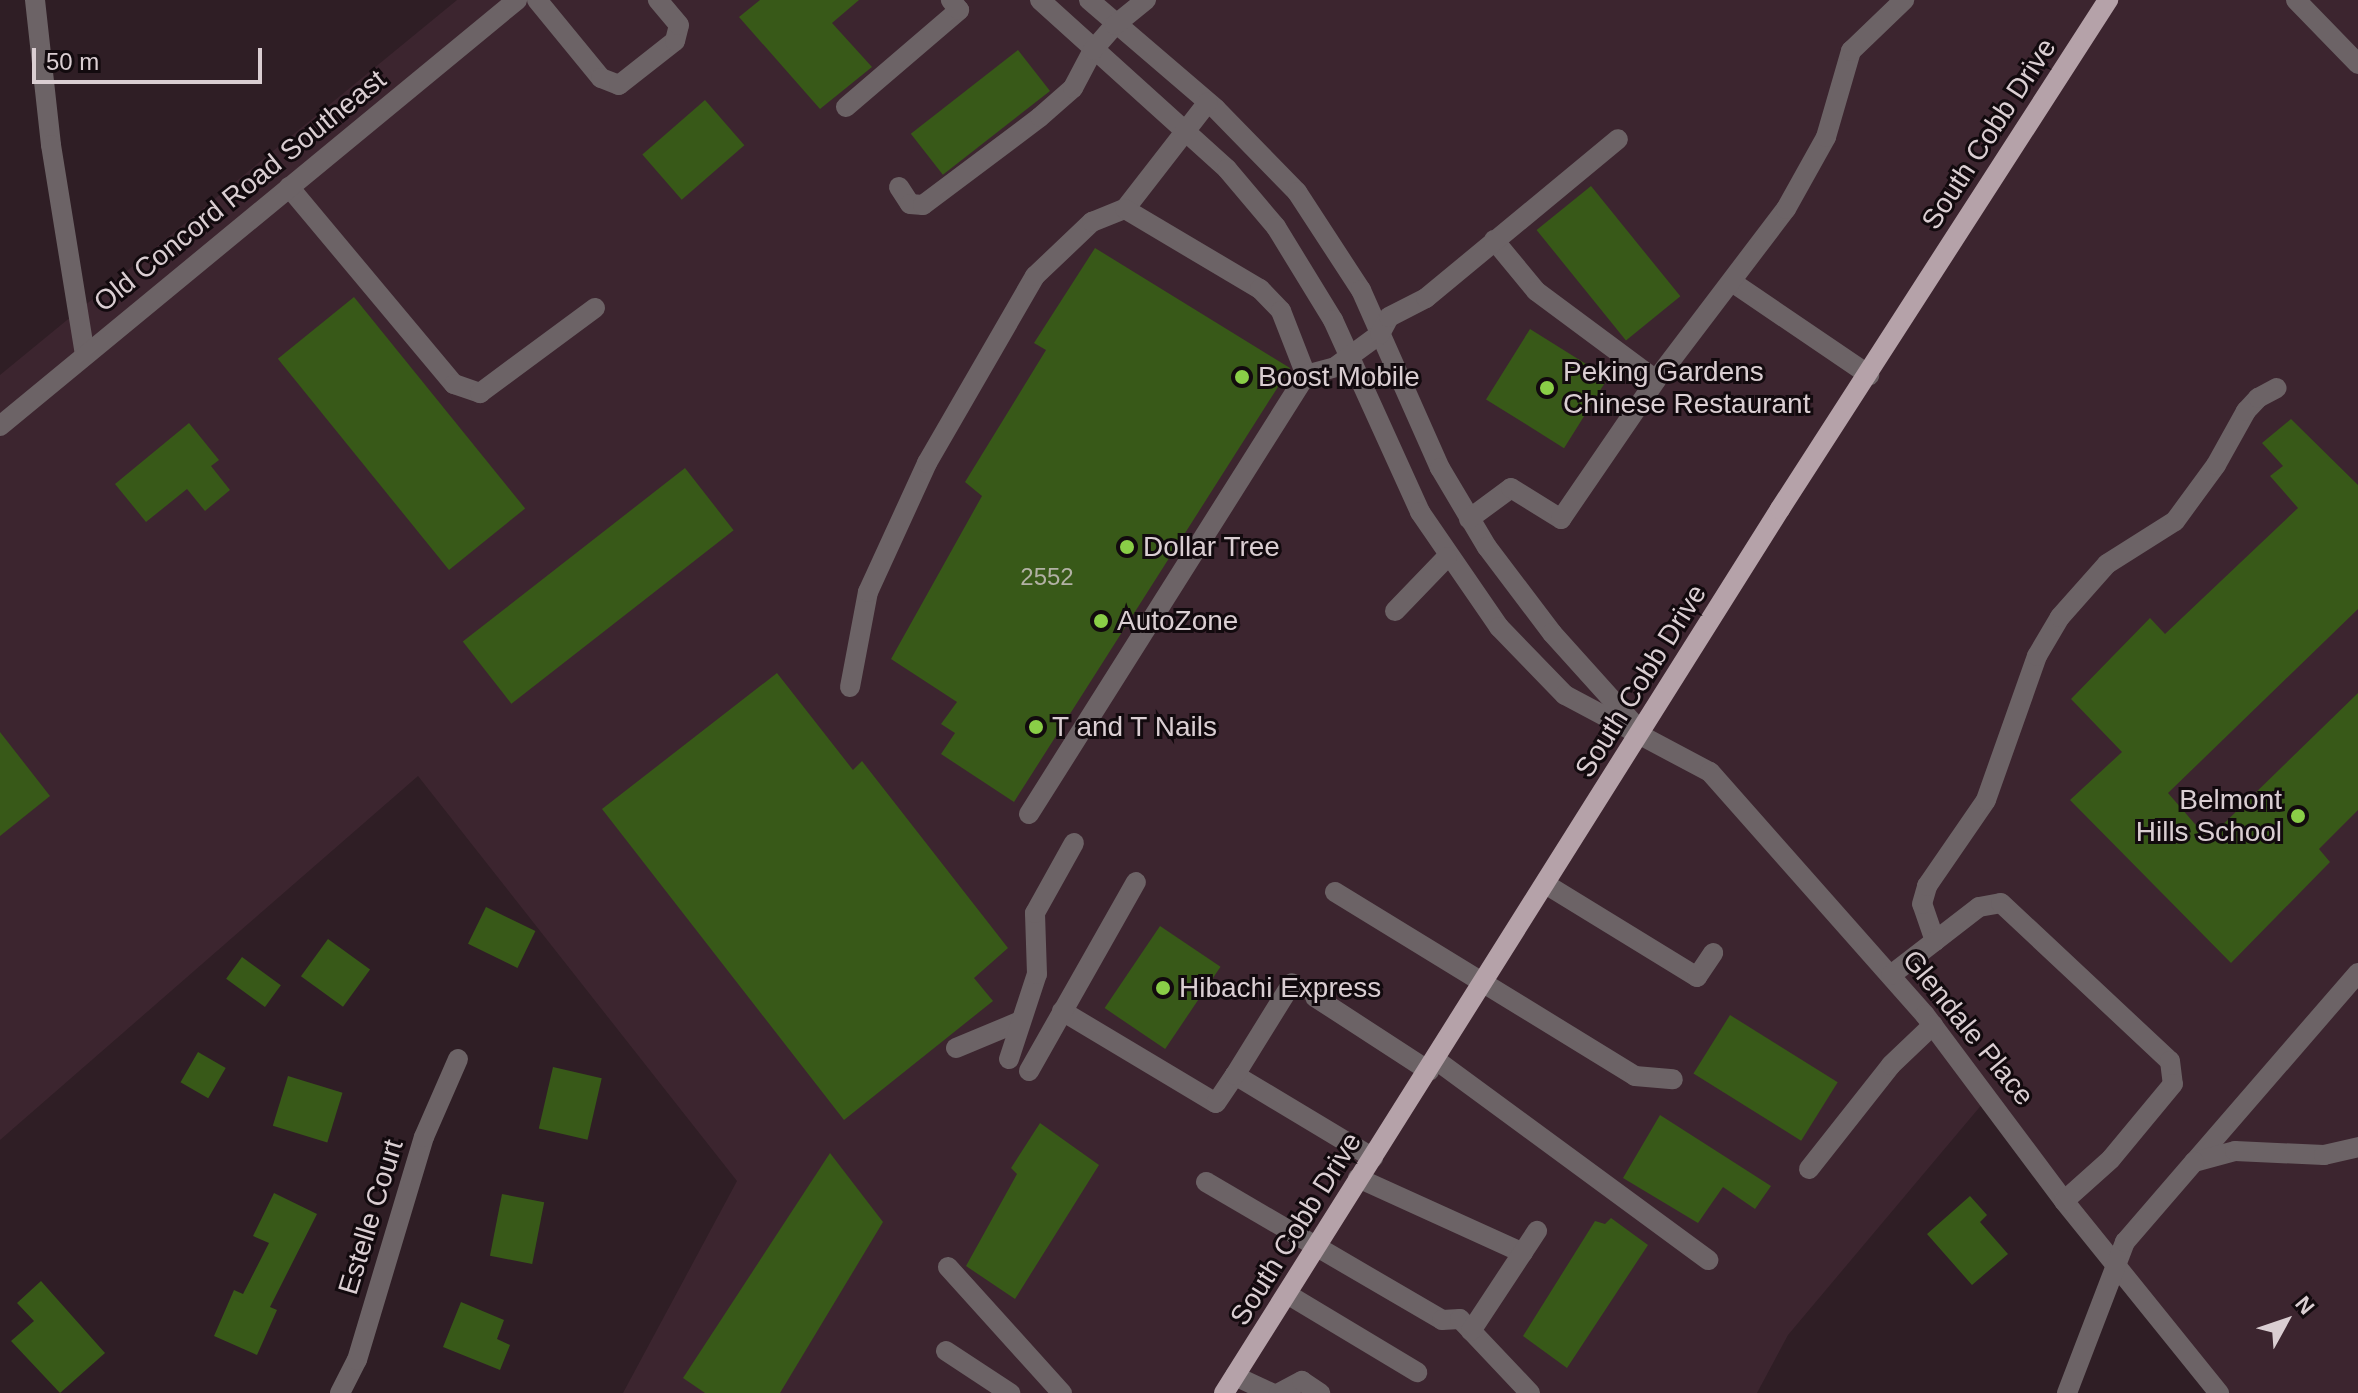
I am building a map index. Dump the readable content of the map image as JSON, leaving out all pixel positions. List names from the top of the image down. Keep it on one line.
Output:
{"streets":{"main road":["South Cobb Drive"],"street":["Old Concord Road Southeast","Glendale Place","Estelle Court"]},"crossings":[["South Cobb Drive","Glendale Place"]],"places":["Boost Mobile","Peking Gardens Chinese Restaurant","Dollar Tree","AutoZone","T and T Nails","Belmont Hills School","Hibachi Express"],"house_numbers":["2552"],"scale_bar":"50 m","north":"top right"}
